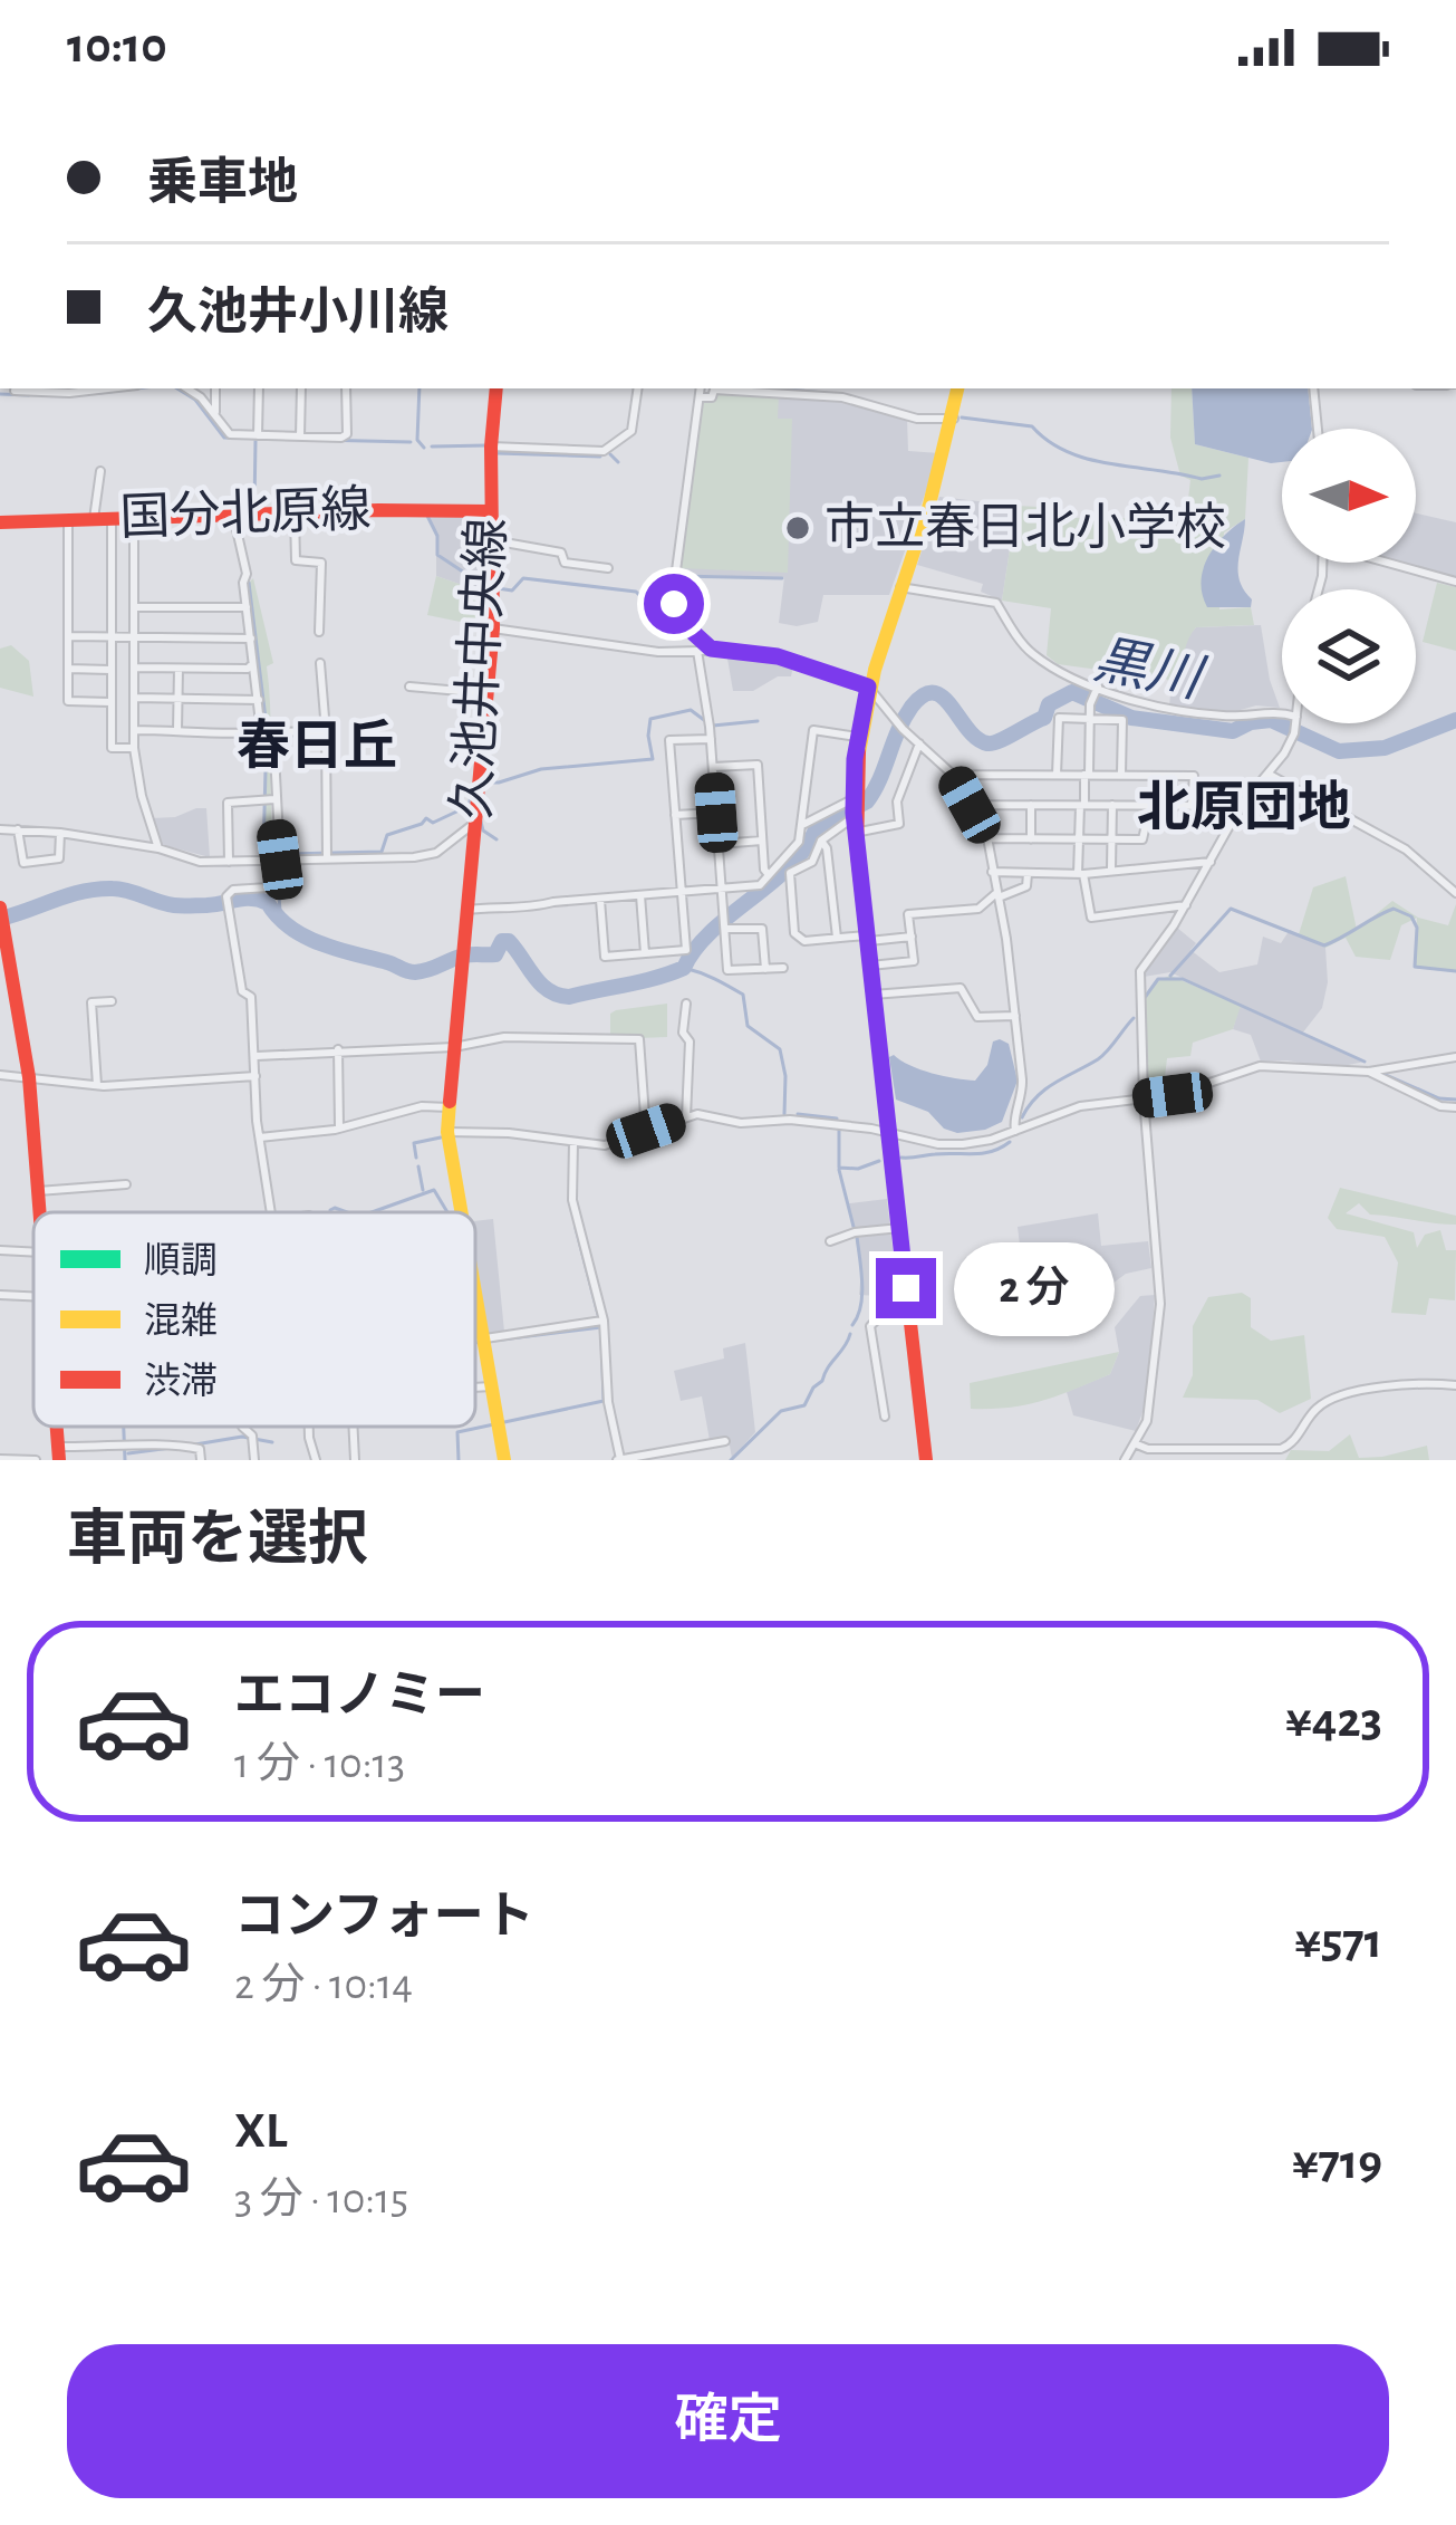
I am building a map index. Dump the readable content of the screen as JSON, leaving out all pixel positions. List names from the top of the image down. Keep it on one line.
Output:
{"streets":{"street":["国分北原線","久池井中央線"]},"crossings":[["国分北原線","久池井中央線"]],"districts":["春日丘","北原団地"],"water":["黒川"],"places":["市立春日北小学校"],"legend":["順調","混雑","渋滞"],"north":"right","page":{"status":"10:10","banner":["乗車地","久池井小川線"],"bubble":"2 分","heading":"車両を選択","list":[{"name":"エコノミー","note":"1 分 · 10:13","value":"¥423"},{"name":"コンフォート","note":"2 分 · 10:14","value":"¥571"},{"name":"XL","note":"3 分 · 10:15","value":"¥719"}],"buttons":"確定"}}
